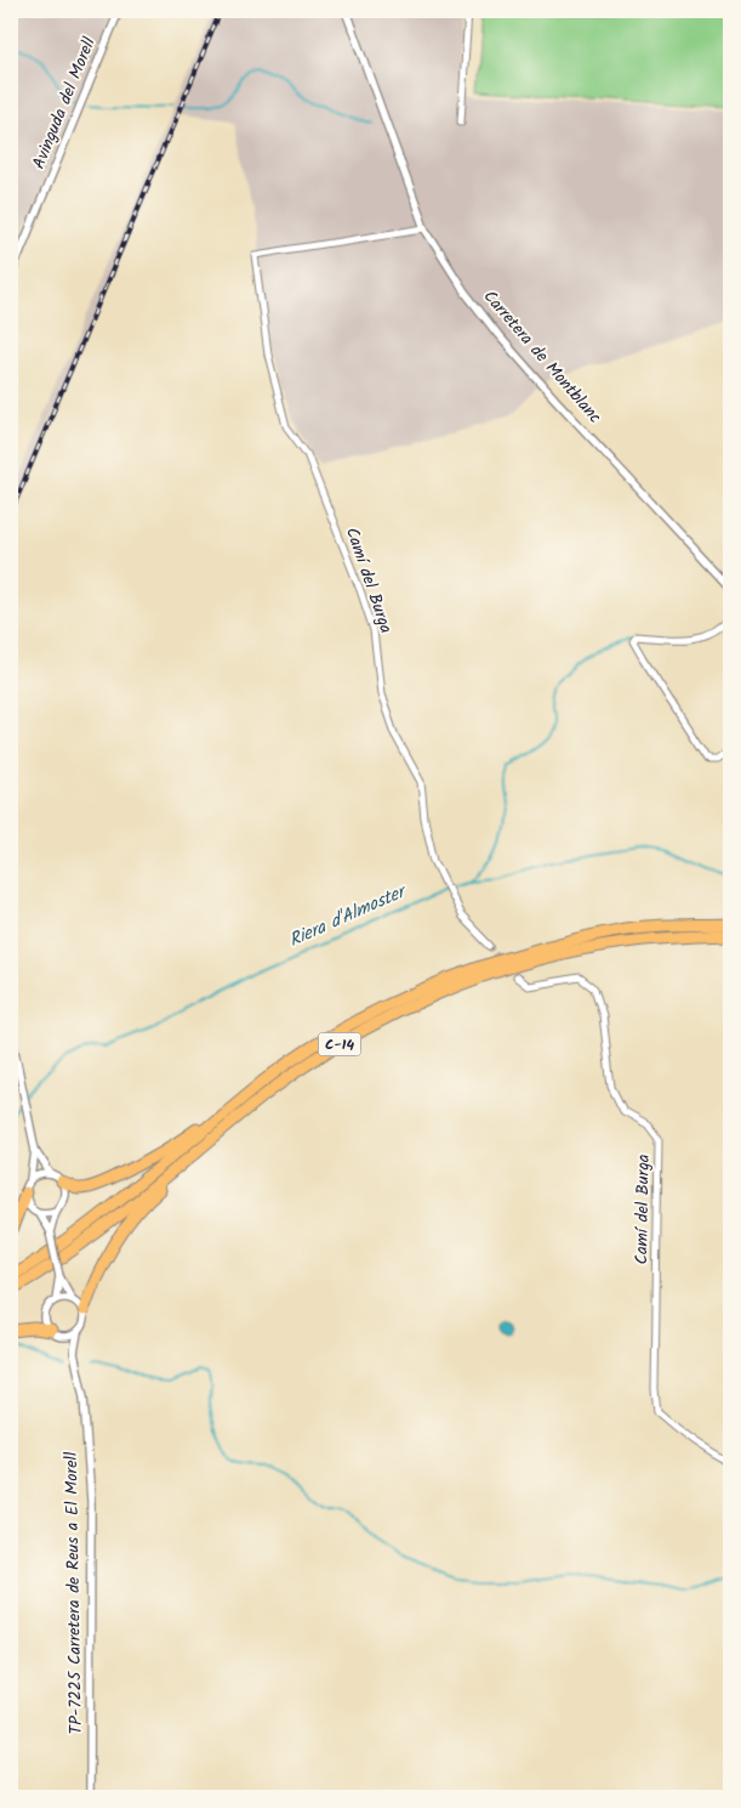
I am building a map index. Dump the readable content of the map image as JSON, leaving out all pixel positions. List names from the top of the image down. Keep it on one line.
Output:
{"streets":{"highway":["C-14"],"street":["Avinguda del Morell","Carretera de Montblanc","Camí del Burga","TP-7225 Carretera de Reus a El Morell"]},"crossings":[["Carretera de Montblanc","Camí del Burga"]],"water":["Riera d'Almoster"]}
